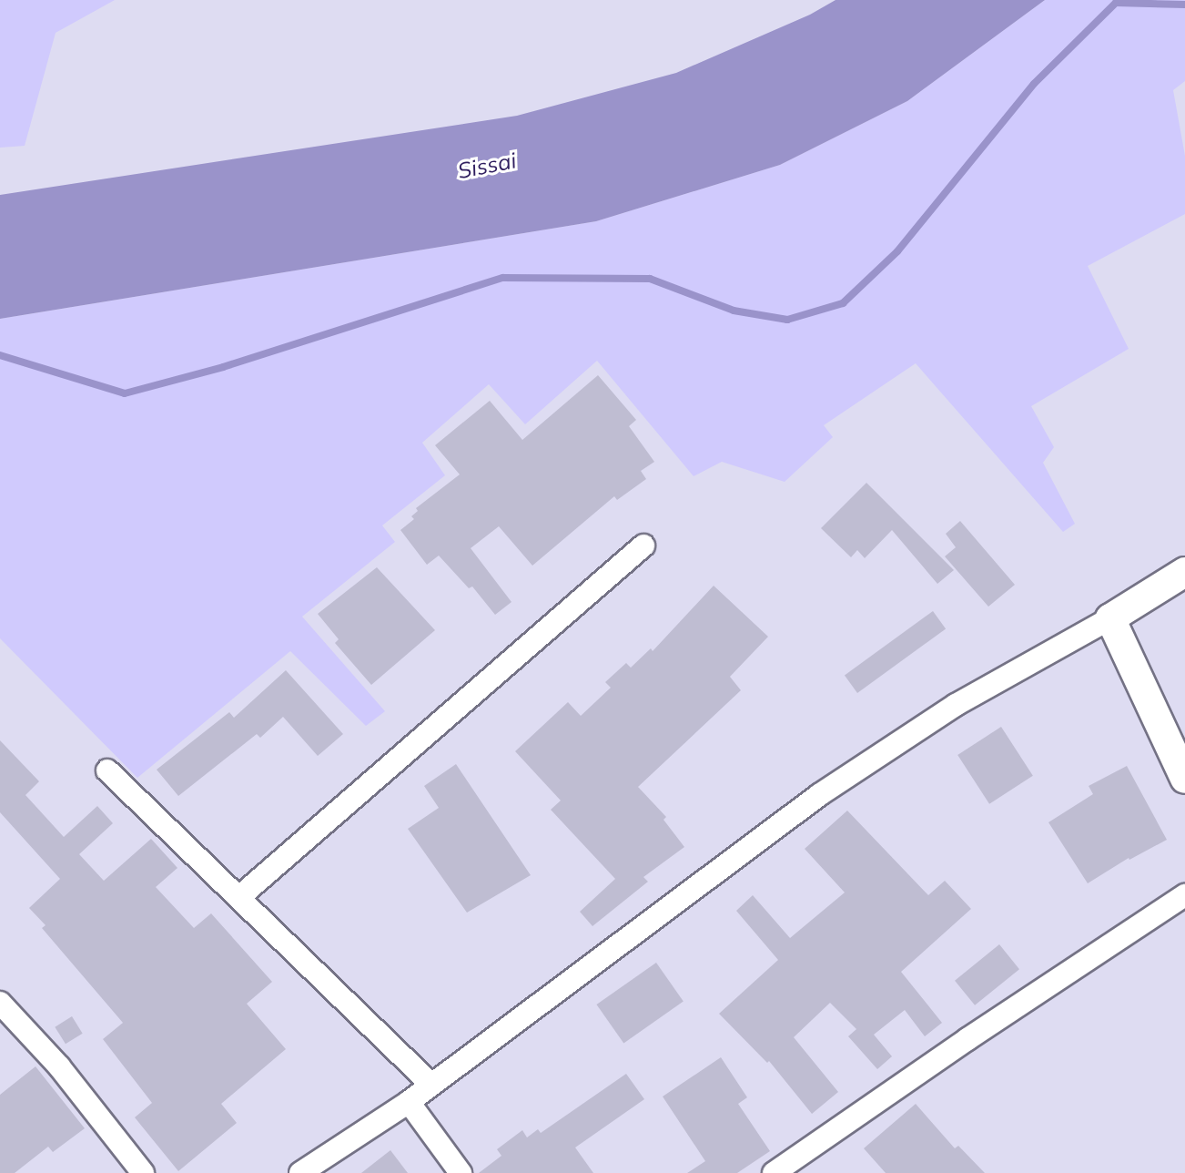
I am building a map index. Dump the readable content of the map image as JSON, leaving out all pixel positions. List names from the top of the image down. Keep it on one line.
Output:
{"water":["Sissai"]}
